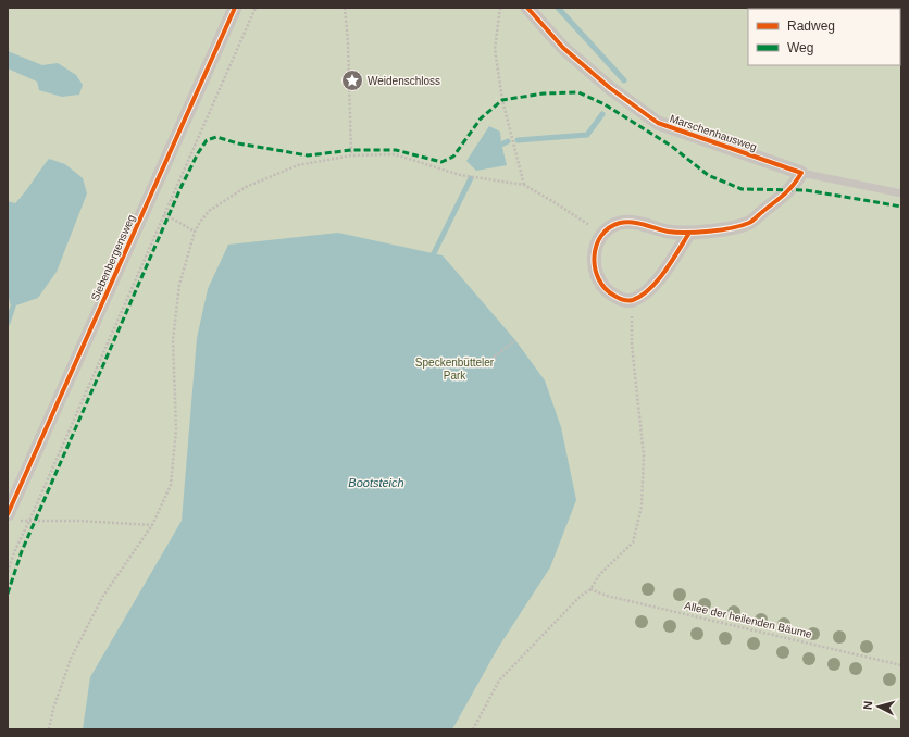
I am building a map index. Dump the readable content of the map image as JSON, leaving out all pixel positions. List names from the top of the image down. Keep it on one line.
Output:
{"streets":{"street":["Marschenhausweg","Siebenbergensweg"],"path":["Allee der heilenden Bäume"]},"water":["Bootsteich"],"parks":["Speckenbütteler Park"],"places":{"place":["Weidenschloss"]},"legend":["Radweg","Weg"],"north":"left"}
